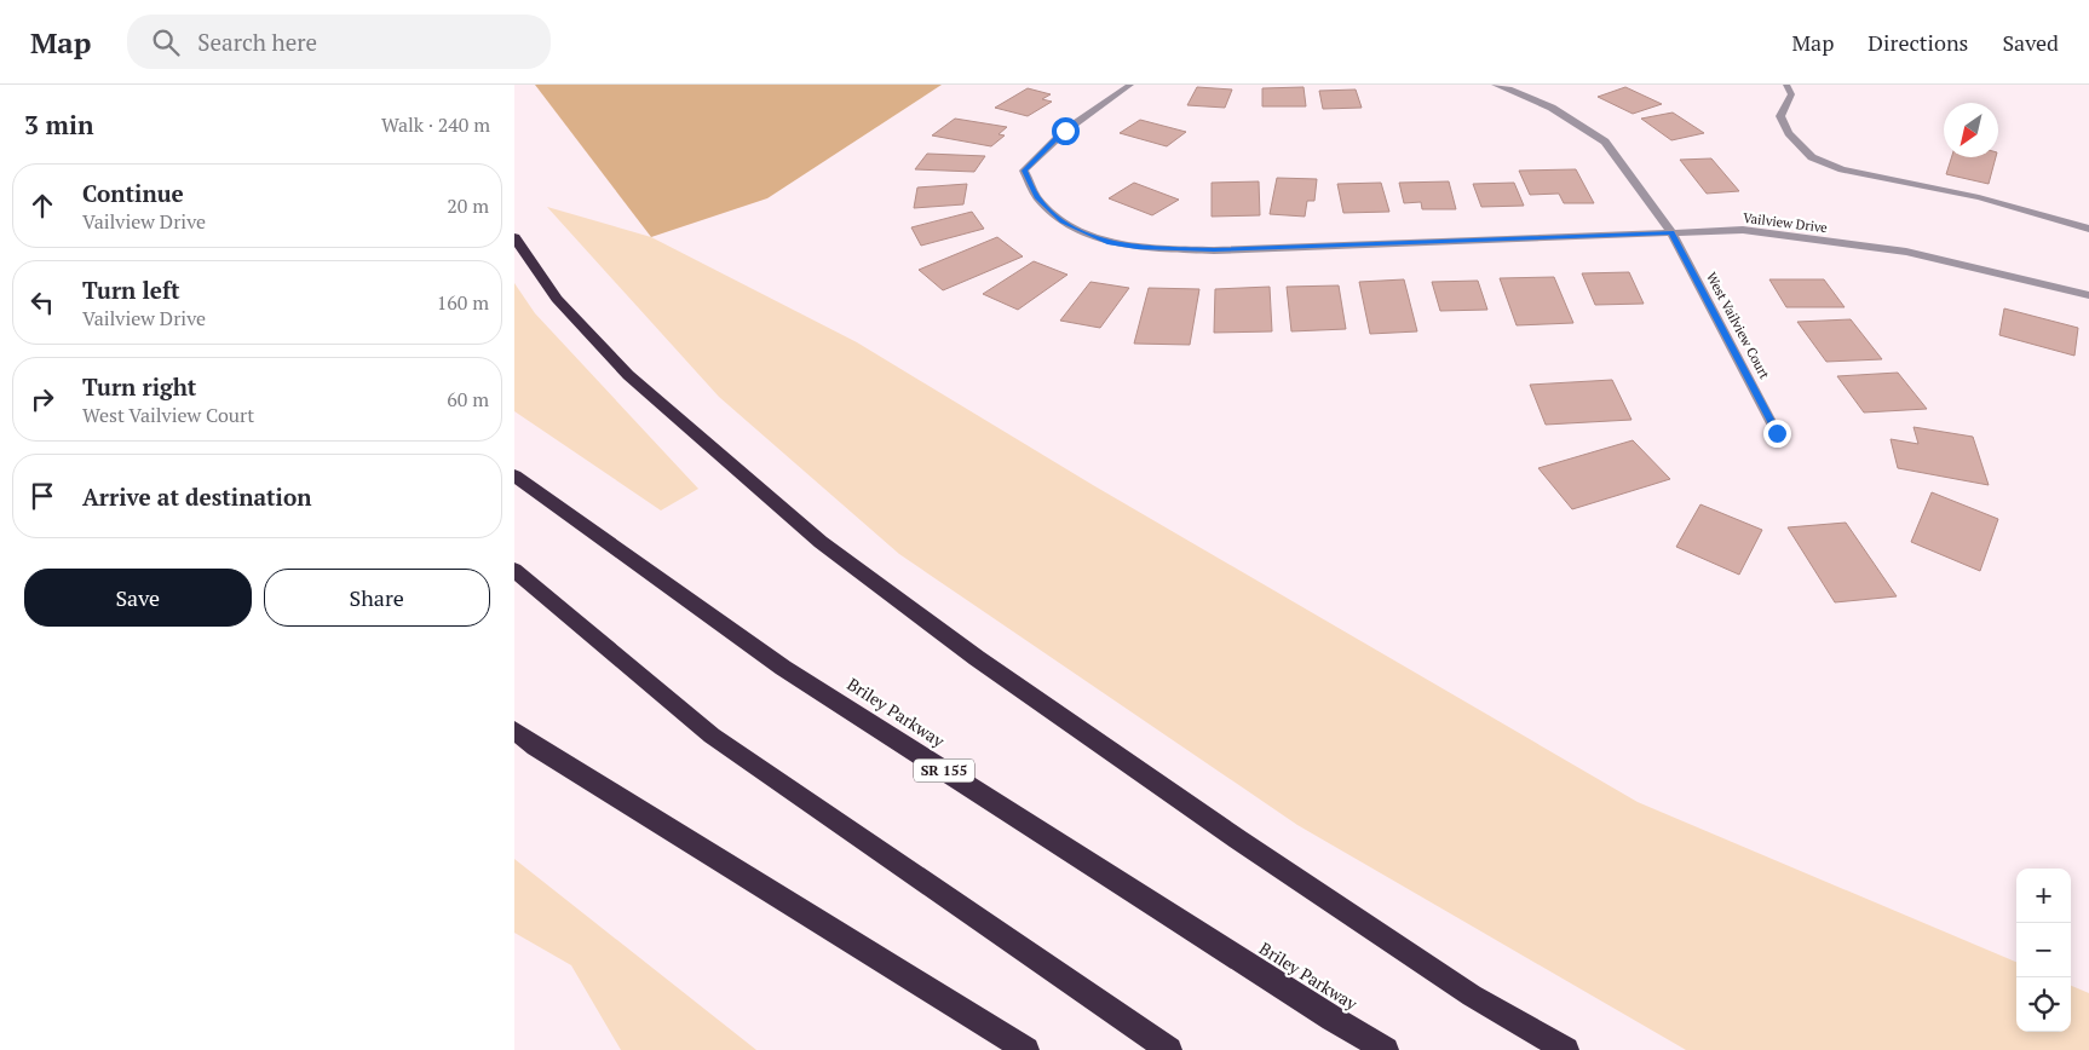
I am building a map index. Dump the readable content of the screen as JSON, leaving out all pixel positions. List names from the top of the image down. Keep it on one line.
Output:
{"streets":{"highway":["Briley Parkway","SR 155"],"street":["Vailview Drive","West Vailview Court"]},"crossings":[["Vailview Drive","West Vailview Court"]],"north":"bottom left","page":{"header":"Map","search":"Search here","nav":["Map","Directions","Saved"],"heading":["3 min","Walk · 240 m"],"list":[["Continue","Vailview Drive","20 m"],["Turn left","Vailview Drive","160 m"],["Turn right","West Vailview Court","60 m"],"Arrive at destination"],"buttons":["Save","Share"],"map_buttons":["+","−"]}}
